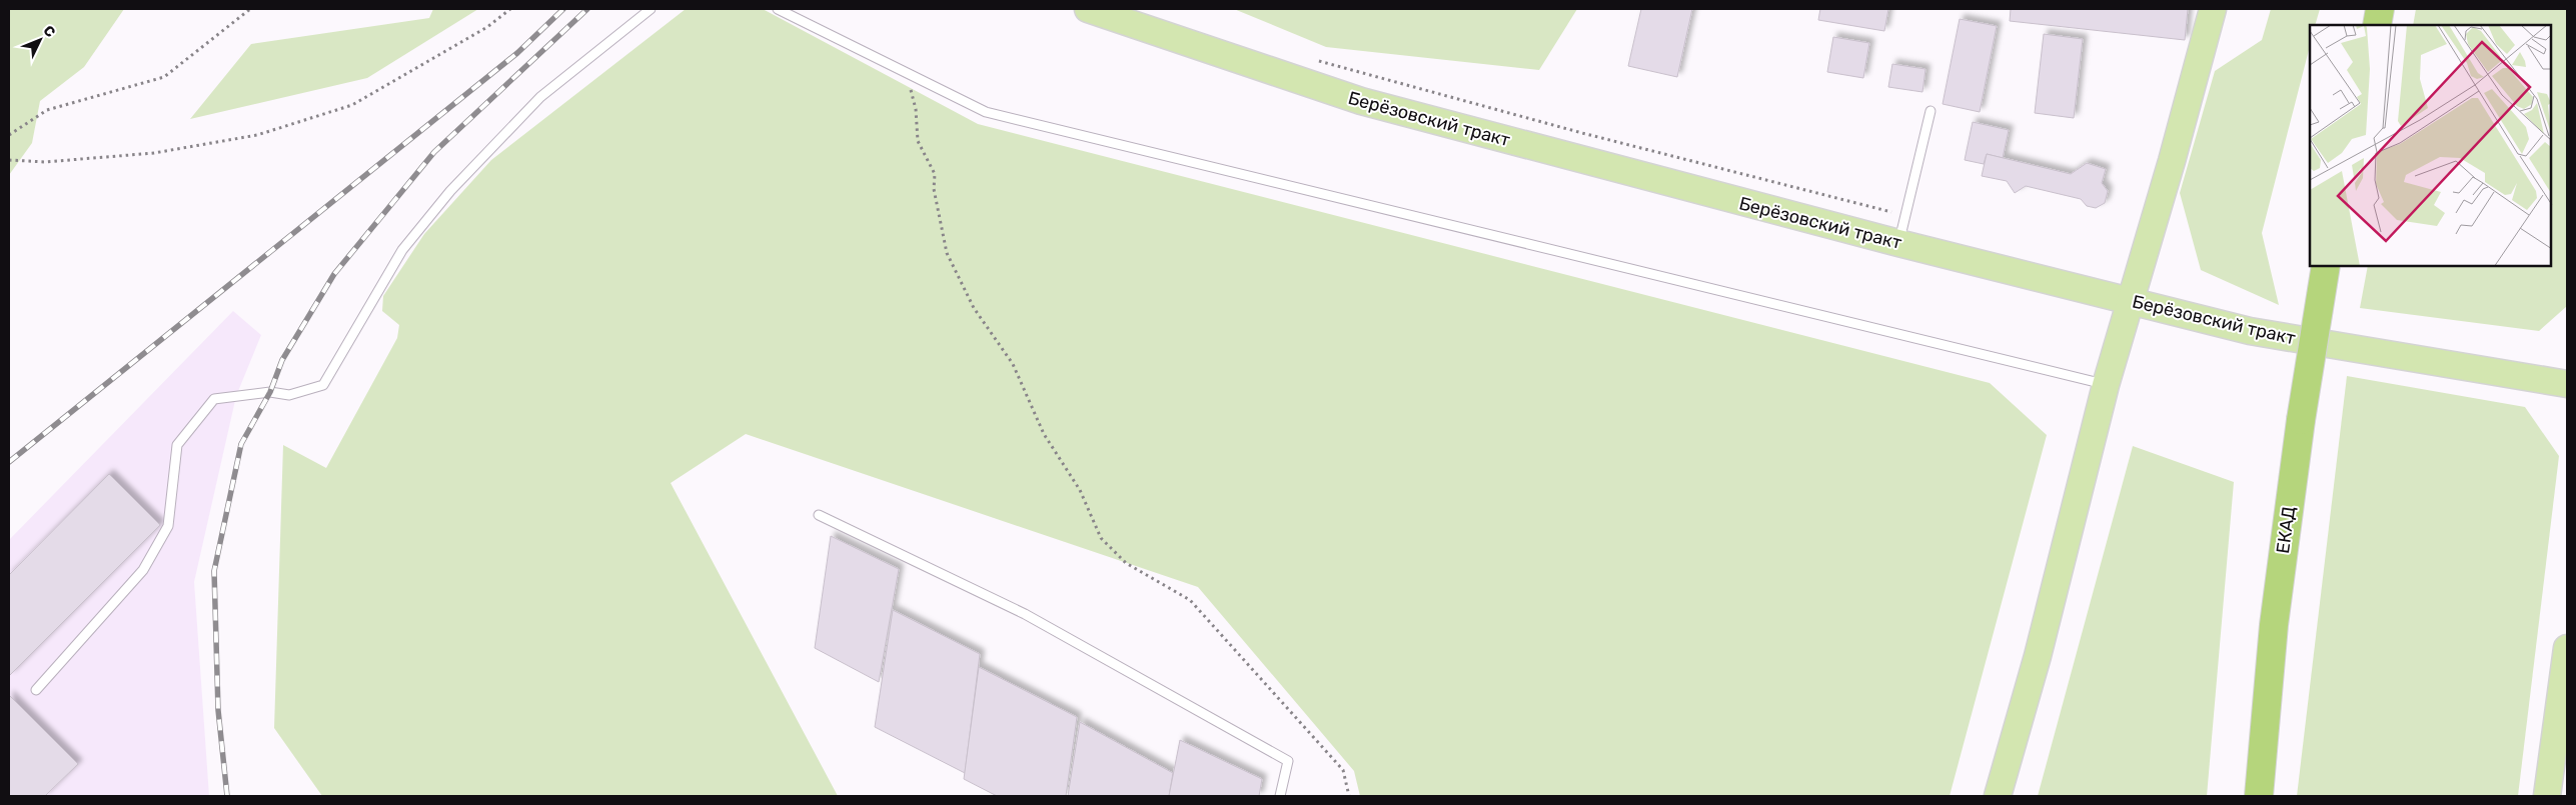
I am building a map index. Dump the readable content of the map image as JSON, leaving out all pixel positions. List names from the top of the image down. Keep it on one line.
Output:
{"streets":{"highway":["ЕКАД"],"main road":["Берёзовский тракт"]},"north":"top right"}
